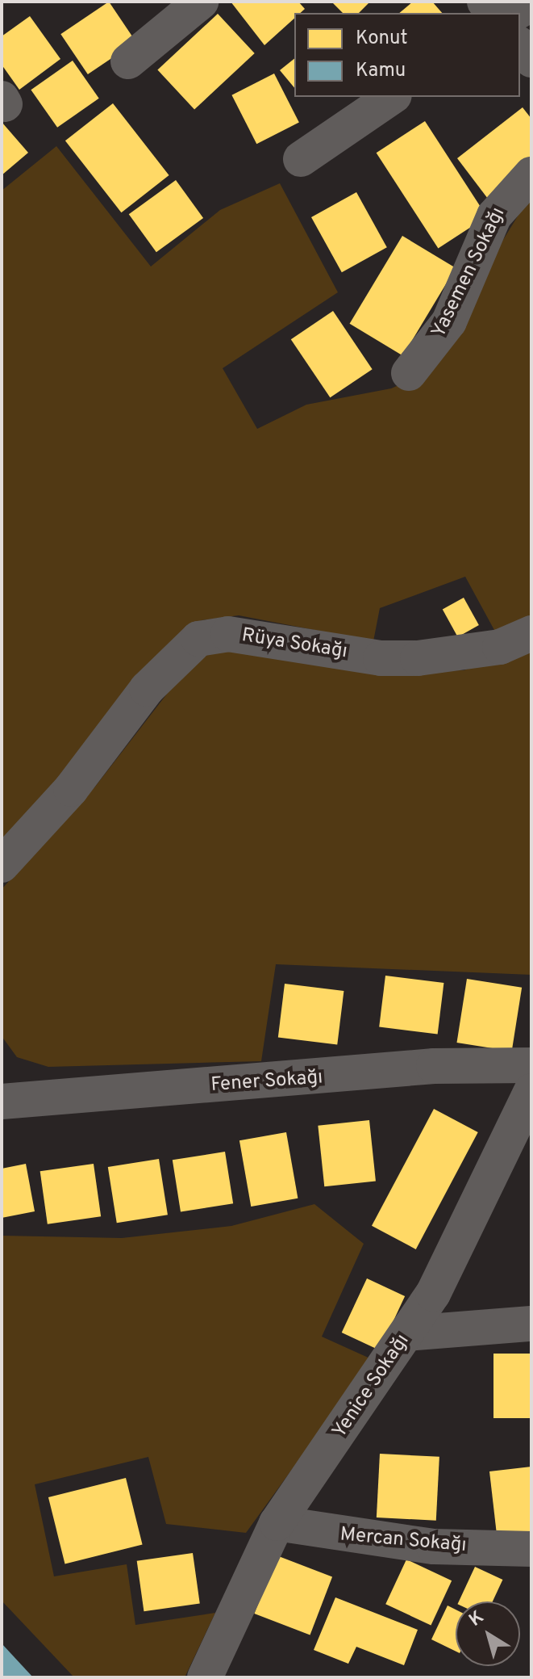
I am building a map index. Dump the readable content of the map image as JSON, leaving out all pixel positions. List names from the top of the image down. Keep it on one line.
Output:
{"streets":{"street":["Yasemen Sokağı","Rüya Sokağı","Fener Sokağı","Yenice Sokağı","Mercan Sokağı"]},"crossings":[["Yenice Sokağı","Mercan Sokağı"]],"legend":["Konut","Kamu"],"north":"top left"}
